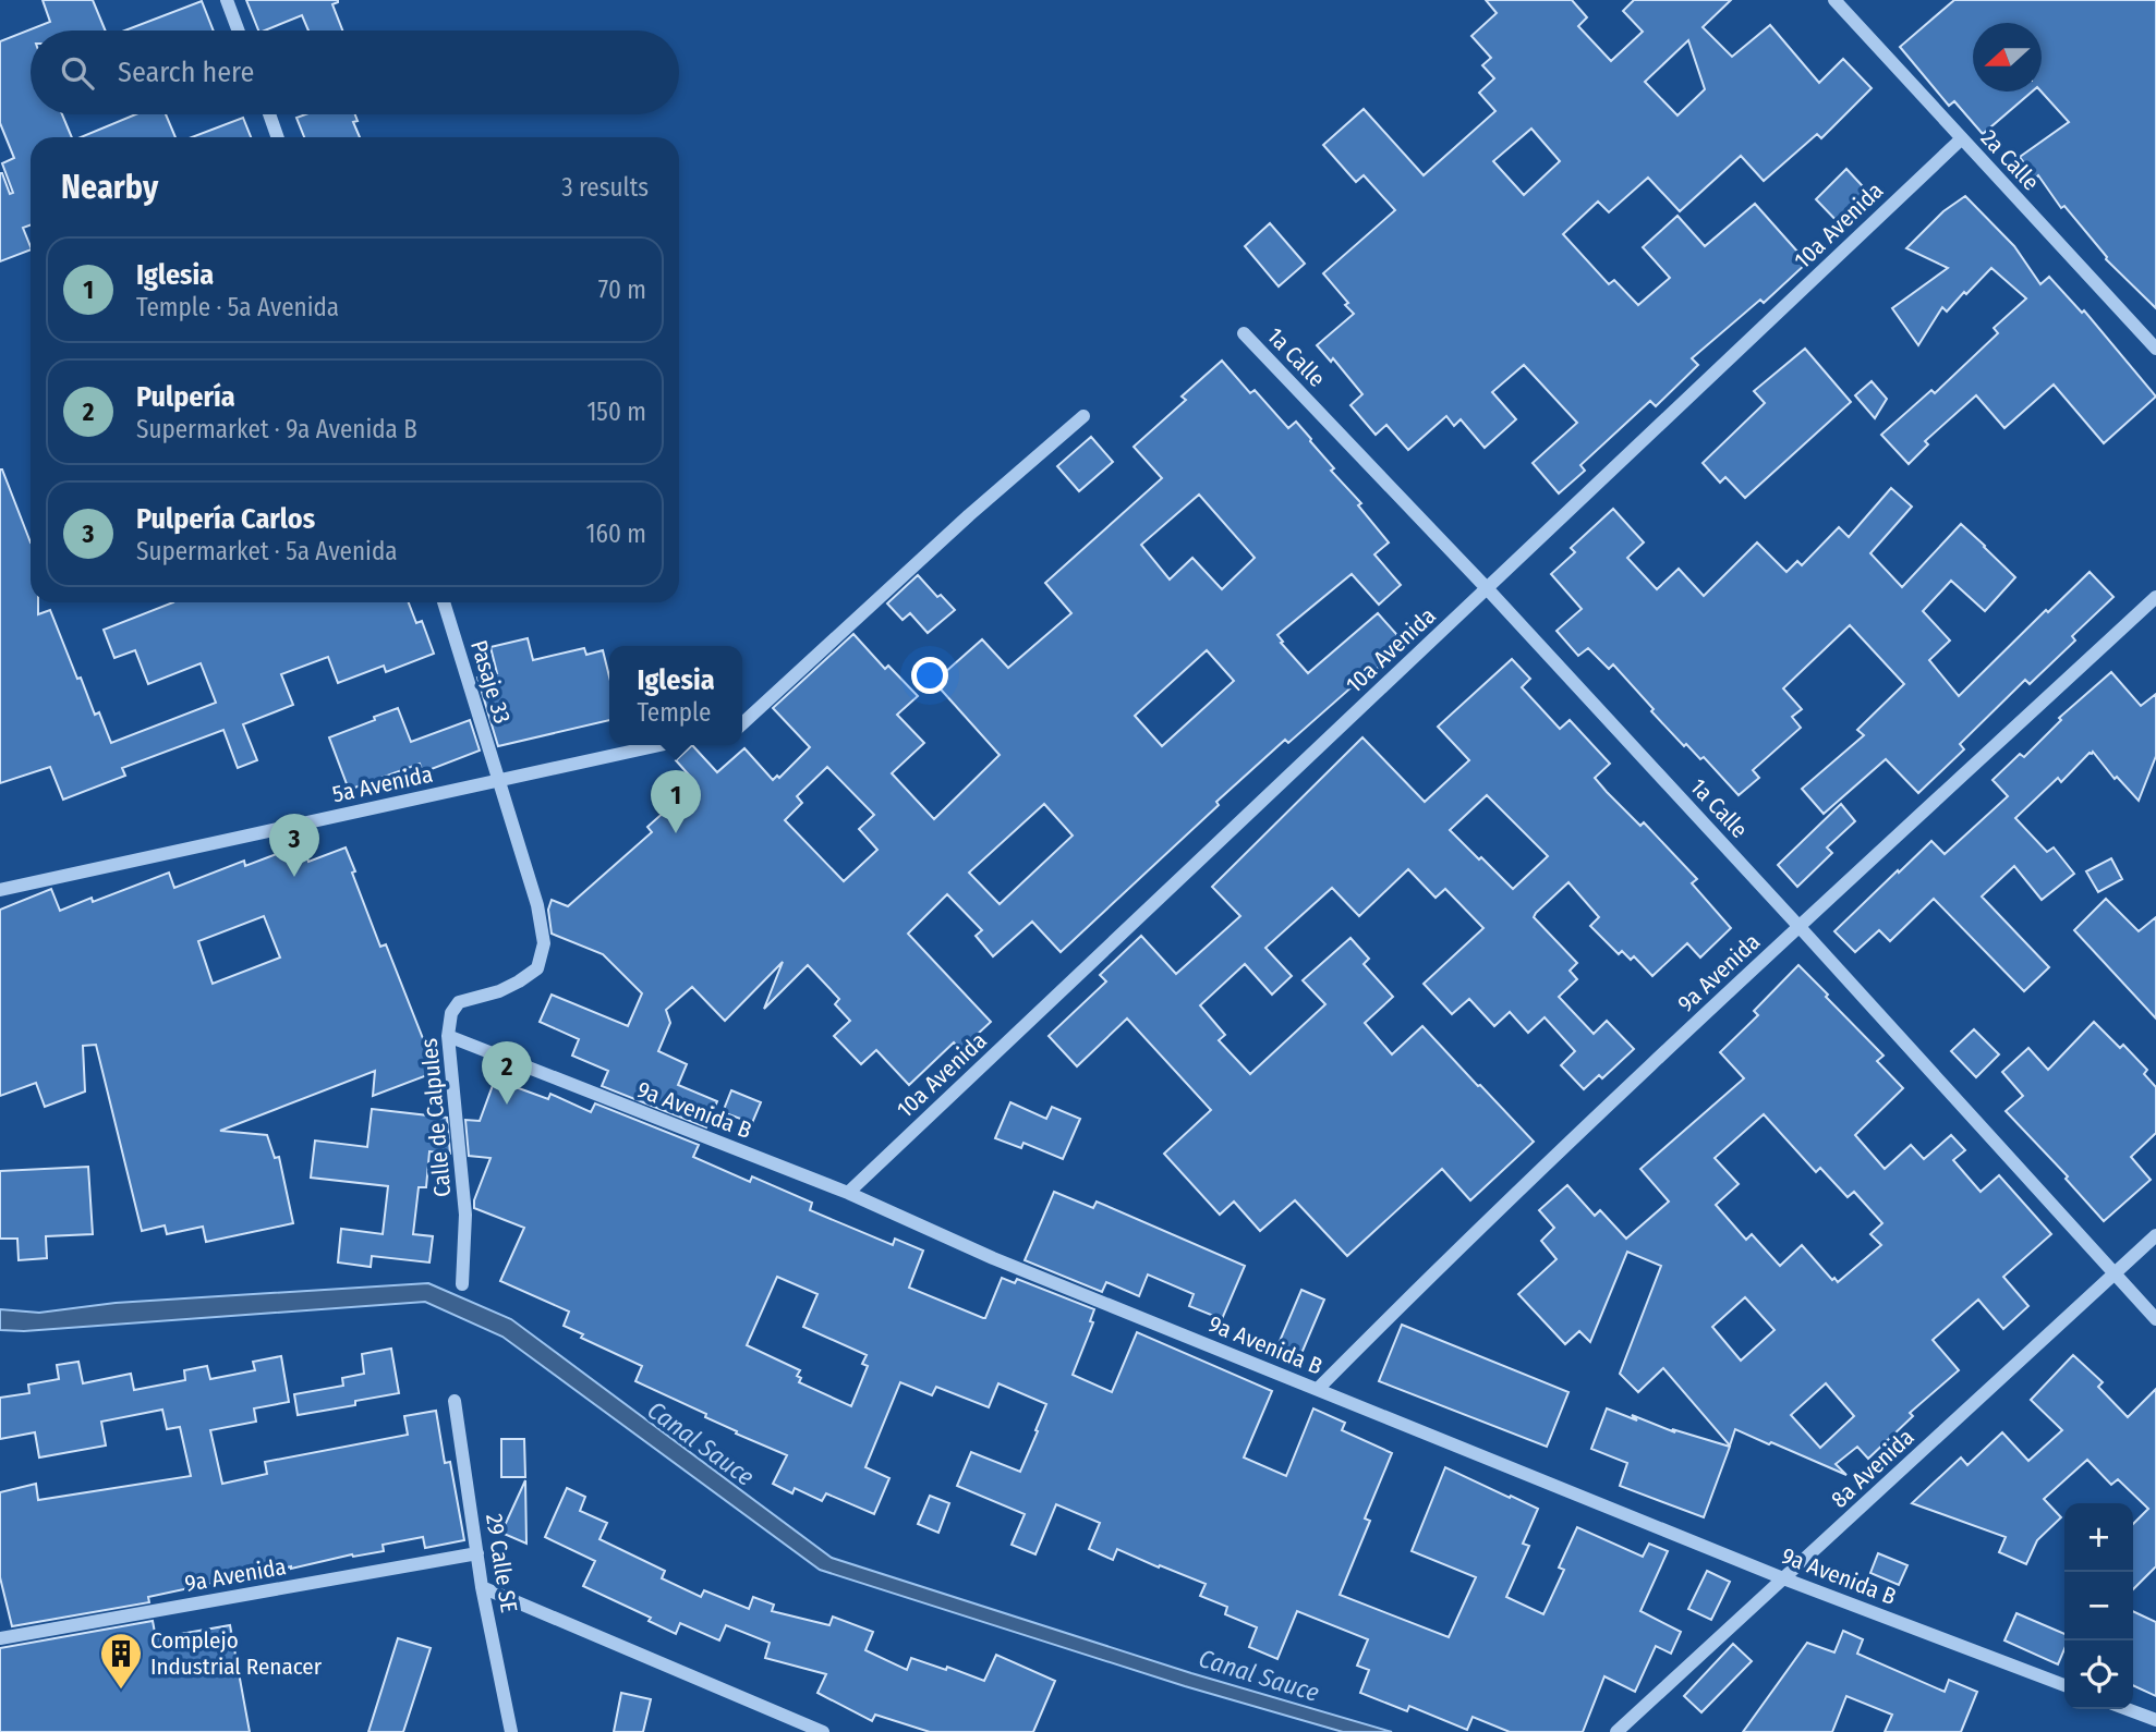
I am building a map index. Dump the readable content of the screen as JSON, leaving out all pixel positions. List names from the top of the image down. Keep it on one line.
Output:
{"streets":{"street":["2a Calle","10a Avenida","1a Calle","Pasaje 33","5a Avenida","9a Avenida","9a Avenida B","Calle de Calpules","8a Avenida","29 Calle SE"]},"crossings":[["2a Calle","10a Avenida"],["10a Avenida","1a Calle"],["10a Avenida","9a Avenida B"],["1a Calle","9a Avenida"],["1a Calle","8a Avenida"],["Pasaje 33","5a Avenida"],["Pasaje 33","Calle de Calpules"],["5a Avenida","Calle de Calpules"],["9a Avenida","9a Avenida B"],["9a Avenida","29 Calle SE"],["9a Avenida B","Calle de Calpules"],["9a Avenida B","8a Avenida"]],"water":["Canal Sauce"],"places":{"building":["Complejo Industrial Renacer"]},"north":"left","page":{"search":"Search here","heading":["Nearby","3 results"],"list":[{"mark":"1","name":"Iglesia","note":"Temple · 5a Avenida","value":"70 m"},{"mark":"2","name":"Pulpería","note":"Supermarket · 9a Avenida B","value":"150 m"},{"mark":"3","name":"Pulpería Carlos","note":"Supermarket · 5a Avenida","value":"160 m"}],"popup":["Iglesia","Temple"],"pins":["1","3","2"],"map_buttons":["+","−"]}}
